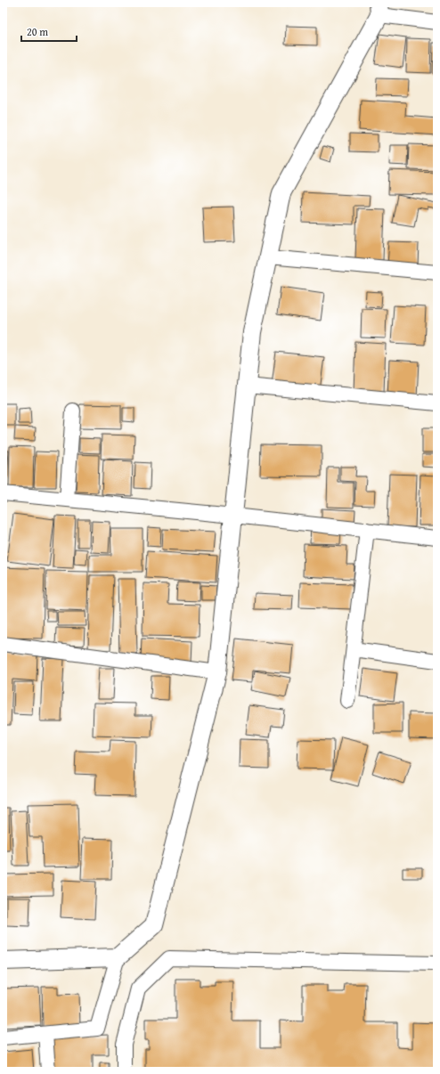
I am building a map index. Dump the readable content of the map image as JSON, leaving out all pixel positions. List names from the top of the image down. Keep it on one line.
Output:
{"scale_bar":"20 m"}
